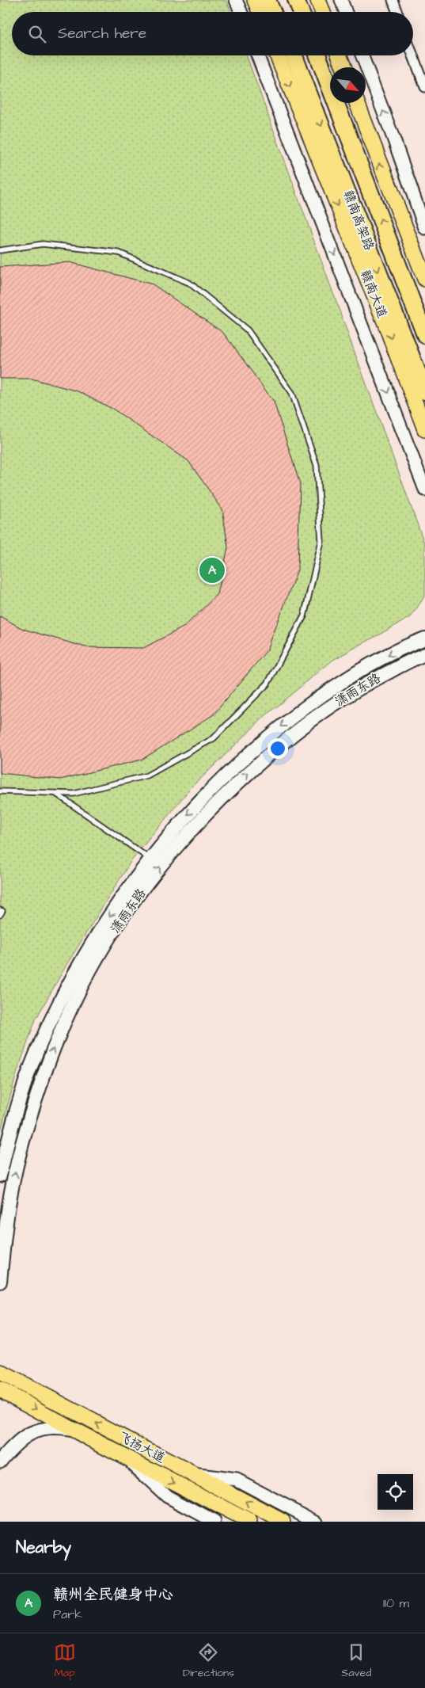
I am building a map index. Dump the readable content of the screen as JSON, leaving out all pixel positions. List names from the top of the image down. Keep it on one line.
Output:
{"streets":{"highway":["赣南高架路"],"main road":["赣南大道","潇雨东路","飞扬大道"]},"north":"bottom right","page":{"search":"Search here","pins":"A","heading":"Nearby","list":[{"mark":"A","name":"赣州全民健身中心","note":"Park","value":"110 m"}],"nav":["Map","Directions","Saved"]}}
